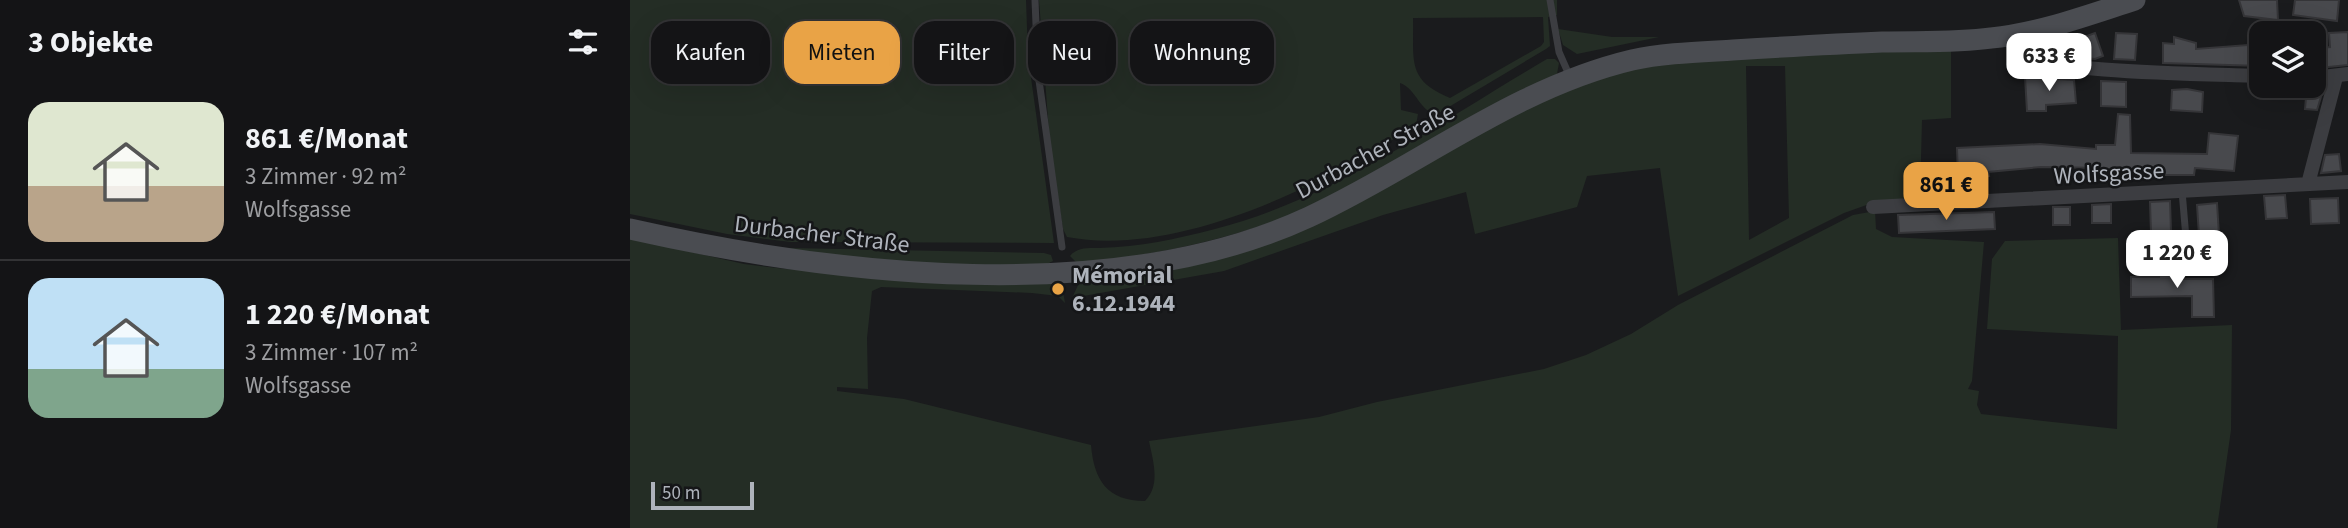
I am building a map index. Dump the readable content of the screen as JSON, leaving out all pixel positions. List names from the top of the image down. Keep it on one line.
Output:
{"streets":{"street":["Durbacher Straße","Wolfsgasse"]},"places":["Mémorial 6.12.1944"],"scale_bar":"50 m","page":{"heading":"3 Objekte","chip":["Kaufen","Mieten","Filter","Neu","Wohnung"],"price":["633 €","861 €","1 220 €"],"list":[{"name":"861 €/Monat","note":"3 Zimmer · 92 m² · Wolfsgasse"},{"name":"1 220 €/Monat","note":"3 Zimmer · 107 m² · Wolfsgasse"}],"scale":"50 m"}}
